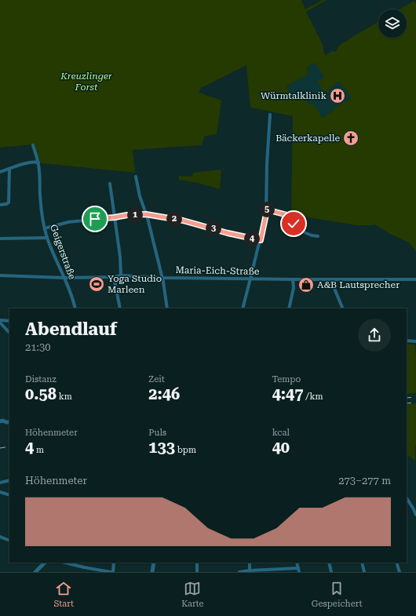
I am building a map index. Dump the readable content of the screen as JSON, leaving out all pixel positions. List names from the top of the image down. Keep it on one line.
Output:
{"streets":{"street":["Geigerstraße","Maria-Eich-Straße"]},"crossings":[["Geigerstraße","Maria-Eich-Straße"]],"parks":["Kreuzlinger Forst"],"places":{"hospital":["Würmtalklinik"],"church":["Bäckerkapelle"],"sports":["Yoga Studio Marleen"],"shop":["A&B Lautsprecher"]},"page":{"pins":["5","1","2","3","4"],"heading":["Abendlauf","21:30"],"stats":[["Distanz","0.58 km"],["Zeit","2:46"],["Tempo","4:47 /km"],["Höhenmeter","4 m"],["Puls","133 bpm"],["kcal","40"]],"chart":["Höhenmeter","273–277 m"],"tabs":["Start","Karte","Gespeichert"]}}
